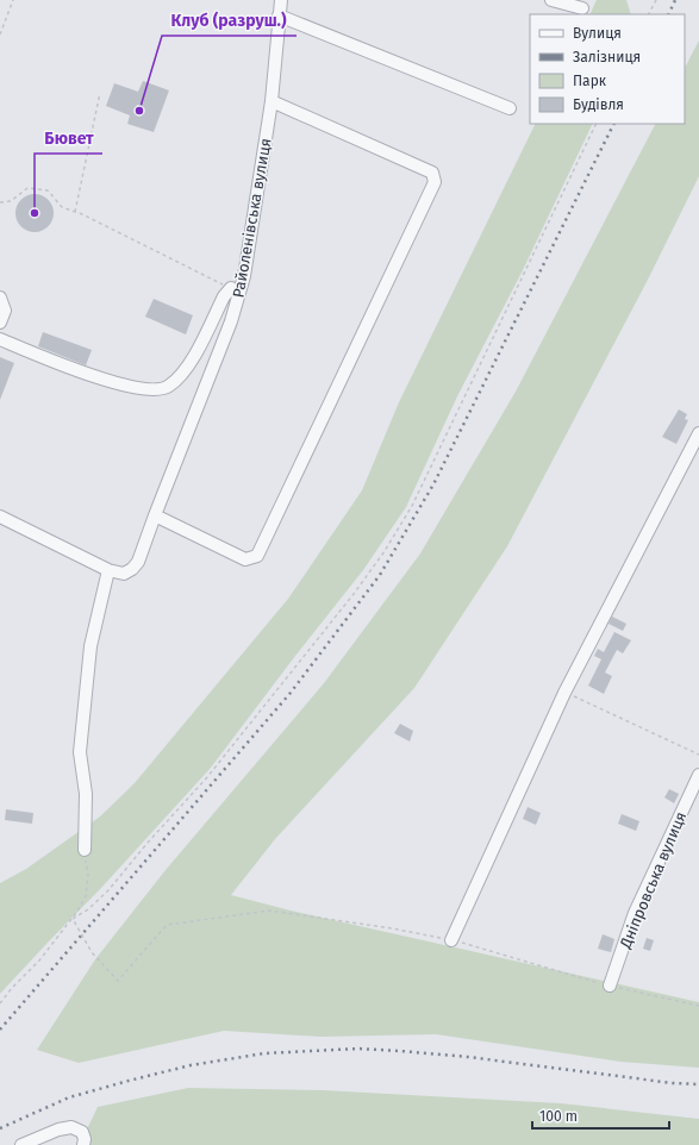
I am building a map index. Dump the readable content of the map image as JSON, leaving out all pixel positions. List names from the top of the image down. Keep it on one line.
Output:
{"streets":{"street":["Райоленівська вулиця","Дніпровська вулиця"]},"places":["Клуб (разруш.)","Бювет"],"legend":["Вулиця","Залізниця","Парк","Будівля"],"scale_bar":"100 m"}
